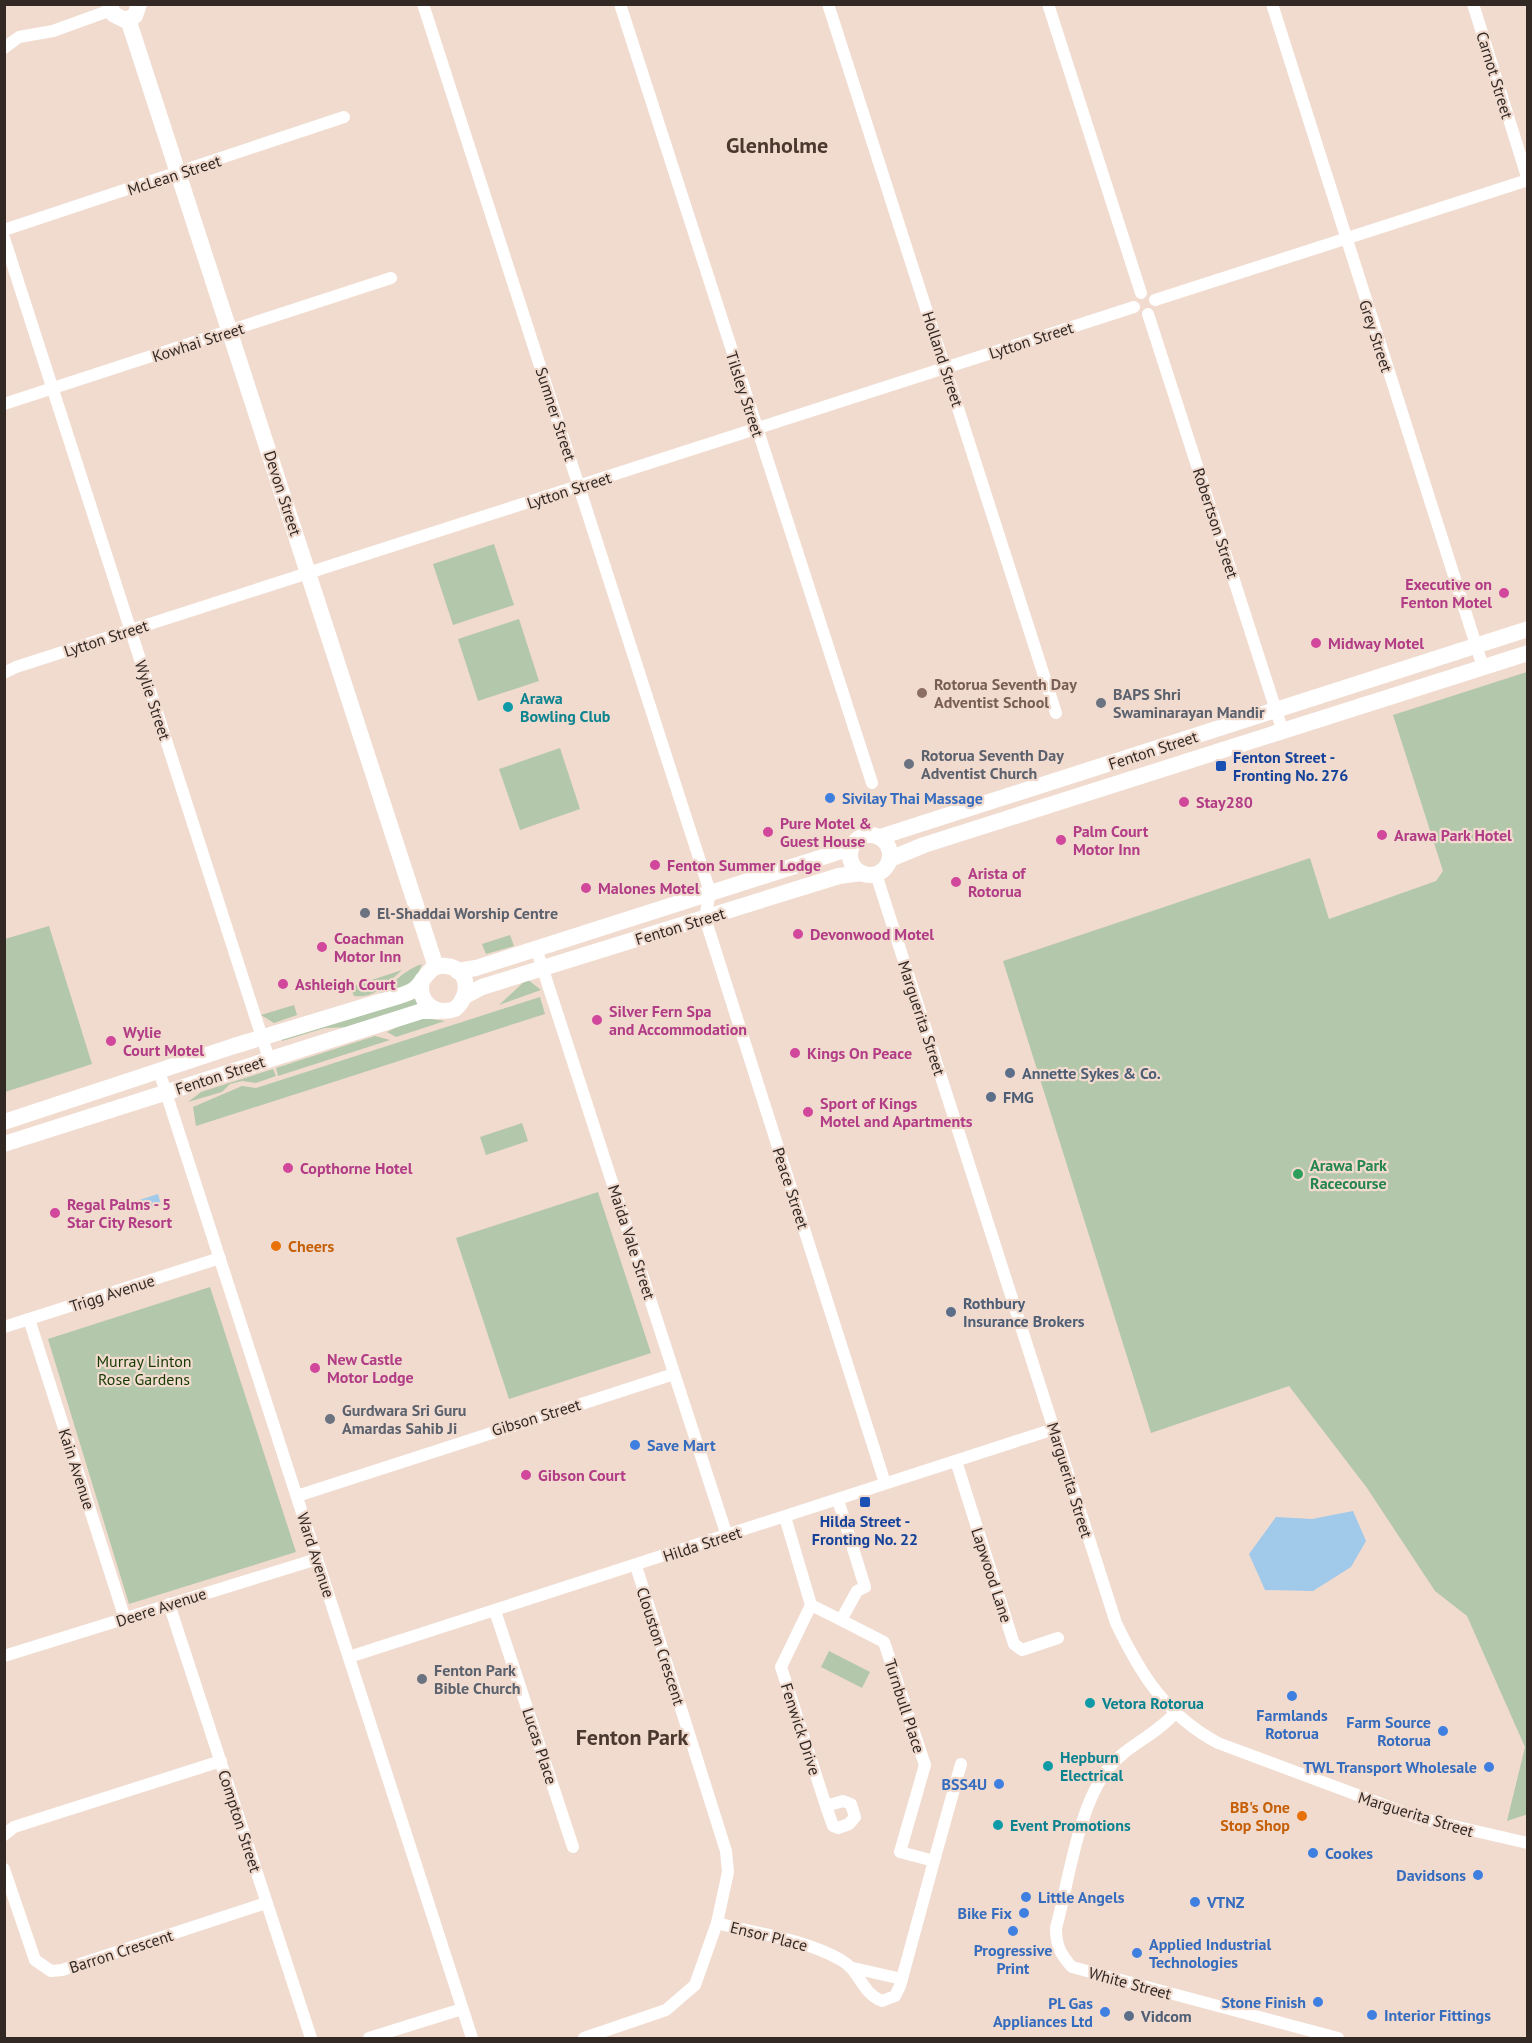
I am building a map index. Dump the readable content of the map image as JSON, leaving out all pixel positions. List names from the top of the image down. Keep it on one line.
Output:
{"streets":{"main road":["Devon Street","Fenton Street"],"street":["Carnot Street","McLean Street","Grey Street","Lytton Street","Kowhai Street","Holland Street","Tilsley Street","Sumner Street","Robertson Street","Wylie Street","Marguerita Street","Peace Street","Maida Vale Street","Trigg Avenue","Gibson Street","Kain Avenue","Hilda Street","Ward Avenue","Lapwood Lane","Deere Avenue","Clouston Crescent","Turnbull Place","Fenwick Drive","Lucas Place","Compton Street","Ensor Place","Barron Crescent","White Street"]},"crossings":[["McLean Street","Devon Street"],["Grey Street","Fenton Street"],["Lytton Street","Holland Street"],["Lytton Street","Tilsley Street"],["Lytton Street","Sumner Street"],["Lytton Street","Devon Street"],["Lytton Street","Robertson Street"],["Lytton Street","Wylie Street"],["Kowhai Street","Devon Street"],["Kowhai Street","Wylie Street"],["Sumner Street","Fenton Street"],["Devon Street","Fenton Street"],["Robertson Street","Fenton Street"],["Wylie Street","Fenton Street"],["Fenton Street","Marguerita Street"],["Fenton Street","Peace Street"],["Fenton Street","Maida Vale Street"],["Fenton Street","Ward Avenue"],["Marguerita Street","Hilda Street"],["Marguerita Street","White Street"],["Peace Street","Hilda Street"],["Maida Vale Street","Gibson Street"],["Maida Vale Street","Hilda Street"],["Trigg Avenue","Kain Avenue"],["Trigg Avenue","Ward Avenue"],["Gibson Street","Ward Avenue"],["Kain Avenue","Deere Avenue"],["Hilda Street","Ward Avenue"],["Hilda Street","Lapwood Lane"],["Hilda Street","Clouston Crescent"],["Hilda Street","Lucas Place"],["Ward Avenue","Deere Avenue"],["Deere Avenue","Compton Street"],["Clouston Crescent","Ensor Place"],["Turnbull Place","Fenwick Drive"],["Compton Street","Barron Crescent"]],"districts":["Glenholme","Fenton Park"],"parks":["Murray Linton Rose Gardens"],"places":{"other":["Executive on Fenton Motel","Midway Motel","Rotorua Seventh Day Adventist School","BAPS Shri Swaminarayan Mandir","Arawa Bowling Club","Rotorua Seventh Day Adventist Church","Sivilay Thai Massage","Stay280","Pure Motel & Guest House","Arawa Park Hotel","Palm Court Motor Inn","Fenton Summer Lodge","Arista of Rotorua","Malones Motel","El-Shaddai Worship Centre","Devonwood Motel","Coachman Motor Inn","Ashleigh Court","Silver Fern Spa and Accommodation","Wylie Court Motel","Kings On Peace","Annette Sykes & Co.","FMG","Sport of Kings Motel and Apartments","Copthorne Hotel","Arawa Park Racecourse","Regal Palms - 5 Star City Resort","Cheers","Rothbury Insurance Brokers","New Castle Motor Lodge","Gurdwara Sri Guru Amardas Sahib Ji","Save Mart","Gibson Court","Fenton Park Bible Church","Farmlands Rotorua","Vetora Rotorua","Farm Source Rotorua","Hepburn Electrical","TWL Transport Wholesale","BSS4U","BB's One Stop Shop","Event Promotions","Cookes","Davidsons","Little Angels","VTNZ","Bike Fix","Progressive Print","Applied Industrial Technologies","Stone Finish","PL Gas Appliances Ltd","Interior Fittings","Vidcom"],"transit":["Fenton Street - Fronting No. 276","Hilda Street - Fronting No. 22"]}}
